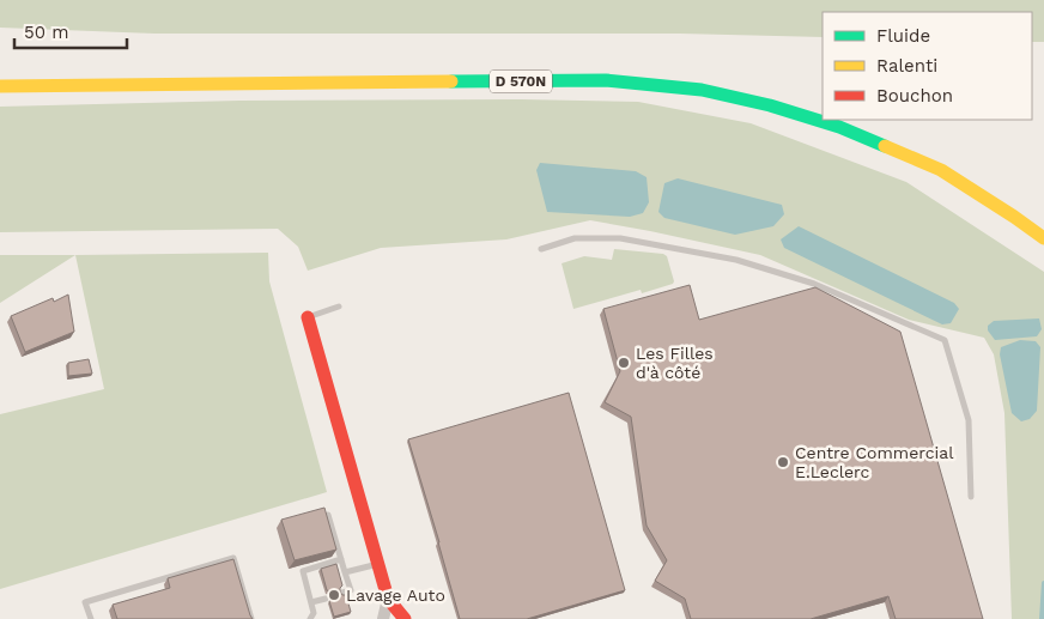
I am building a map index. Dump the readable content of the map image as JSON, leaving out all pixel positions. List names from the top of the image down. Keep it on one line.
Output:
{"streets":{"main road":["D 570N"]},"places":["Les Filles d'à côté","Centre Commercial E.Leclerc","Lavage Auto"],"legend":["Fluide","Ralenti","Bouchon"],"scale_bar":"50 m"}
